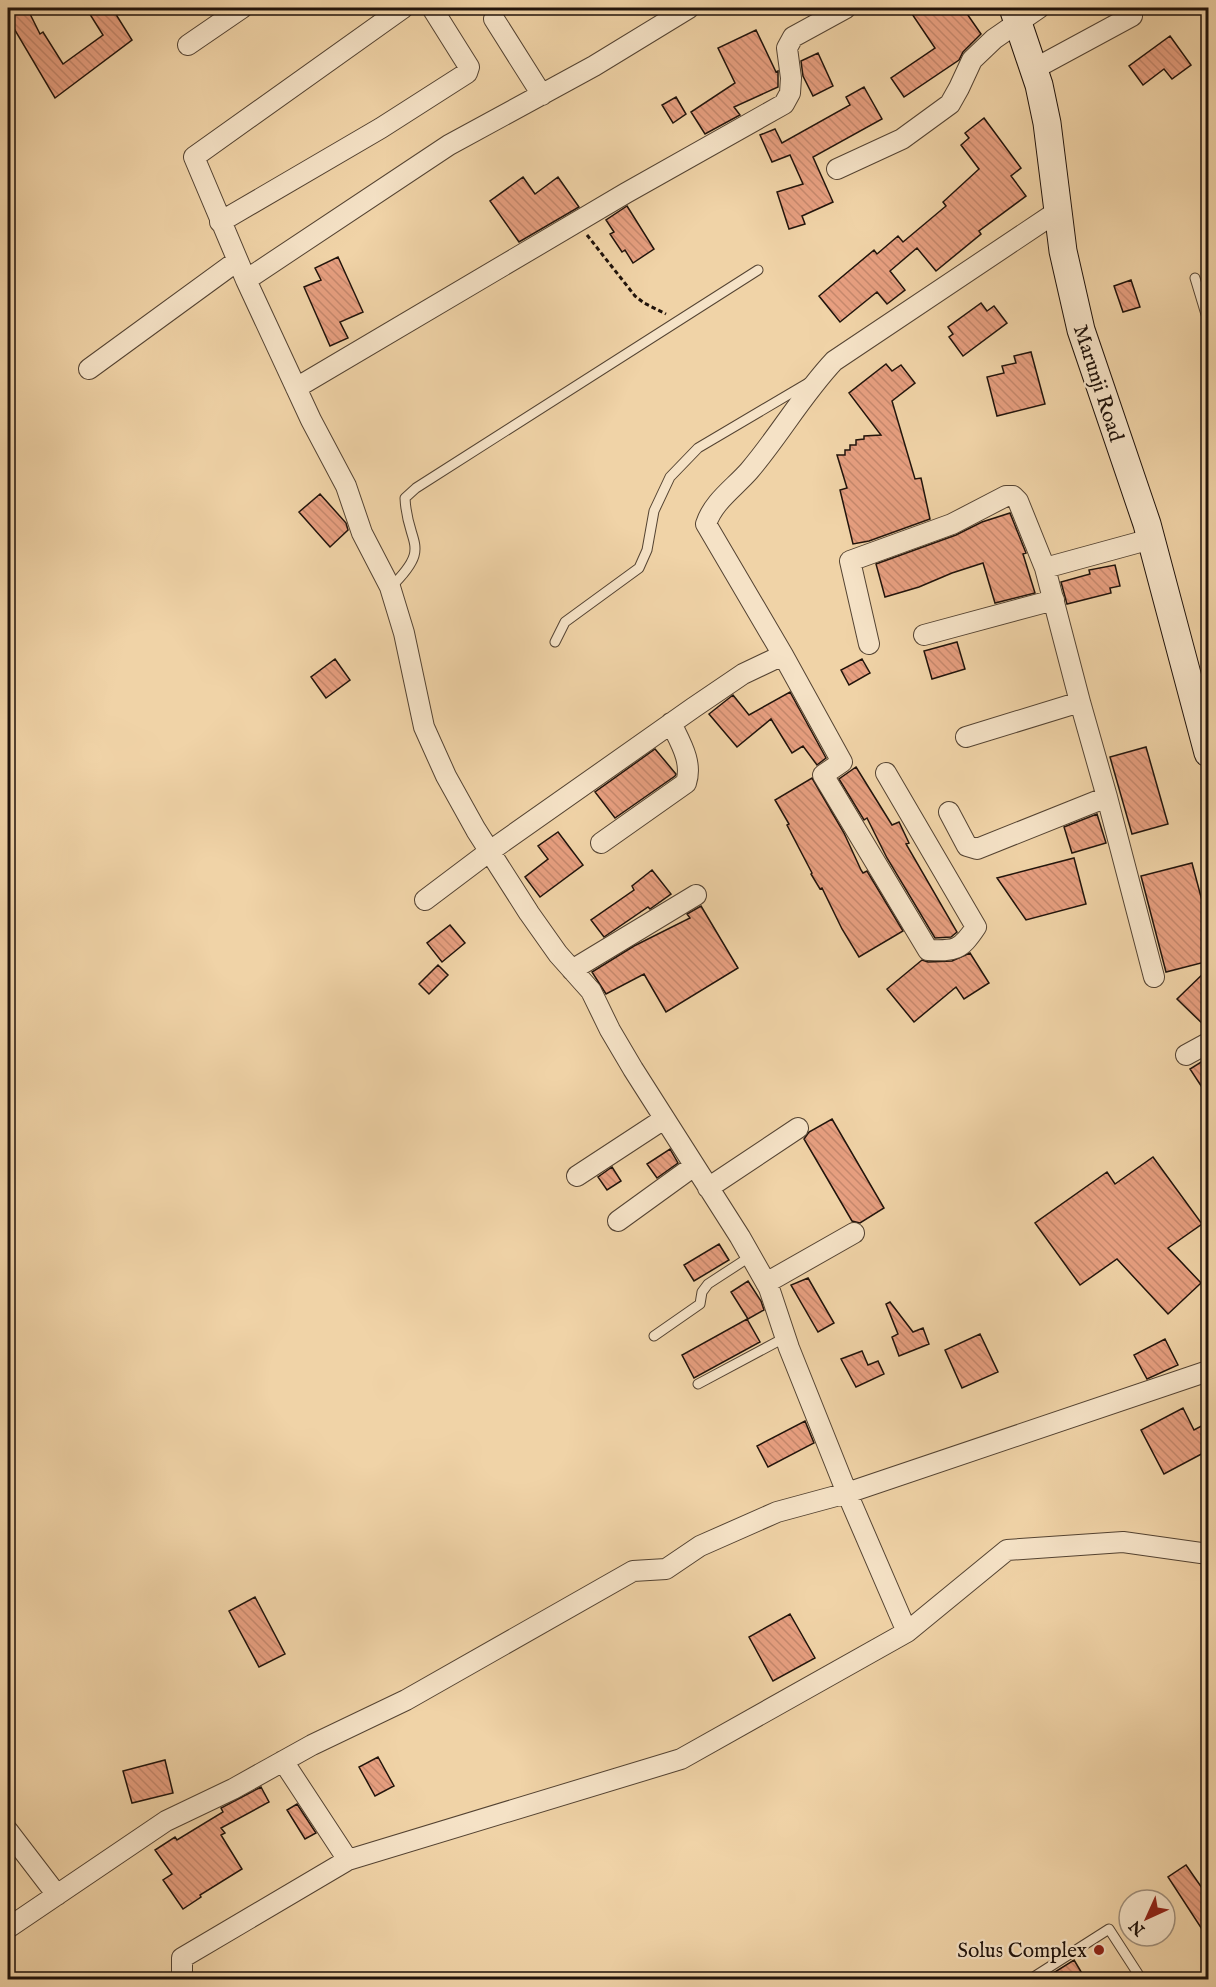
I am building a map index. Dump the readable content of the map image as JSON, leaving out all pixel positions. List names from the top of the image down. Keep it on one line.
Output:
{"streets":{"street":["Marunji Road"]},"places":["Solus Complex"],"north":"bottom left"}
